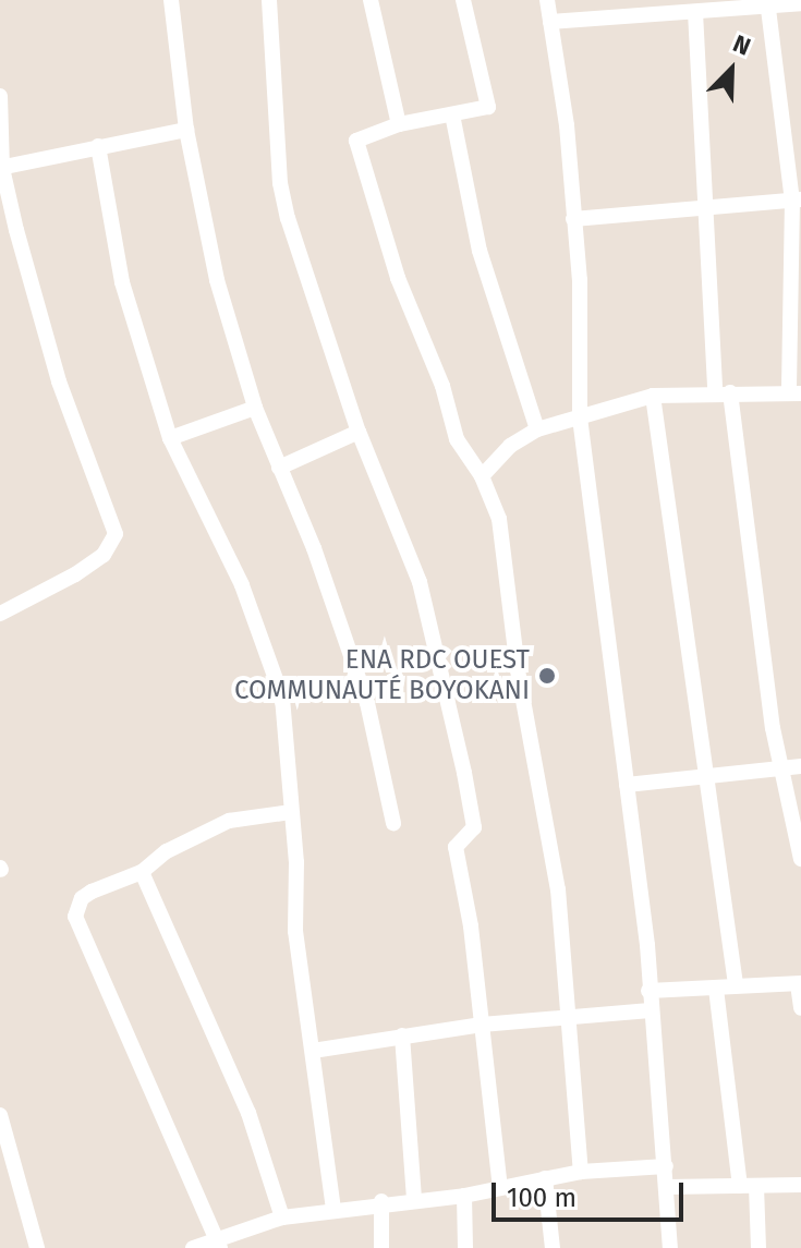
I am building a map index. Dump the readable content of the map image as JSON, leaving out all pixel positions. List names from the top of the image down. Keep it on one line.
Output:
{"places":["ENA RDC OUEST COMMUNAUTÉ BOYOKANI"],"scale_bar":"100 m","north":"top right"}
